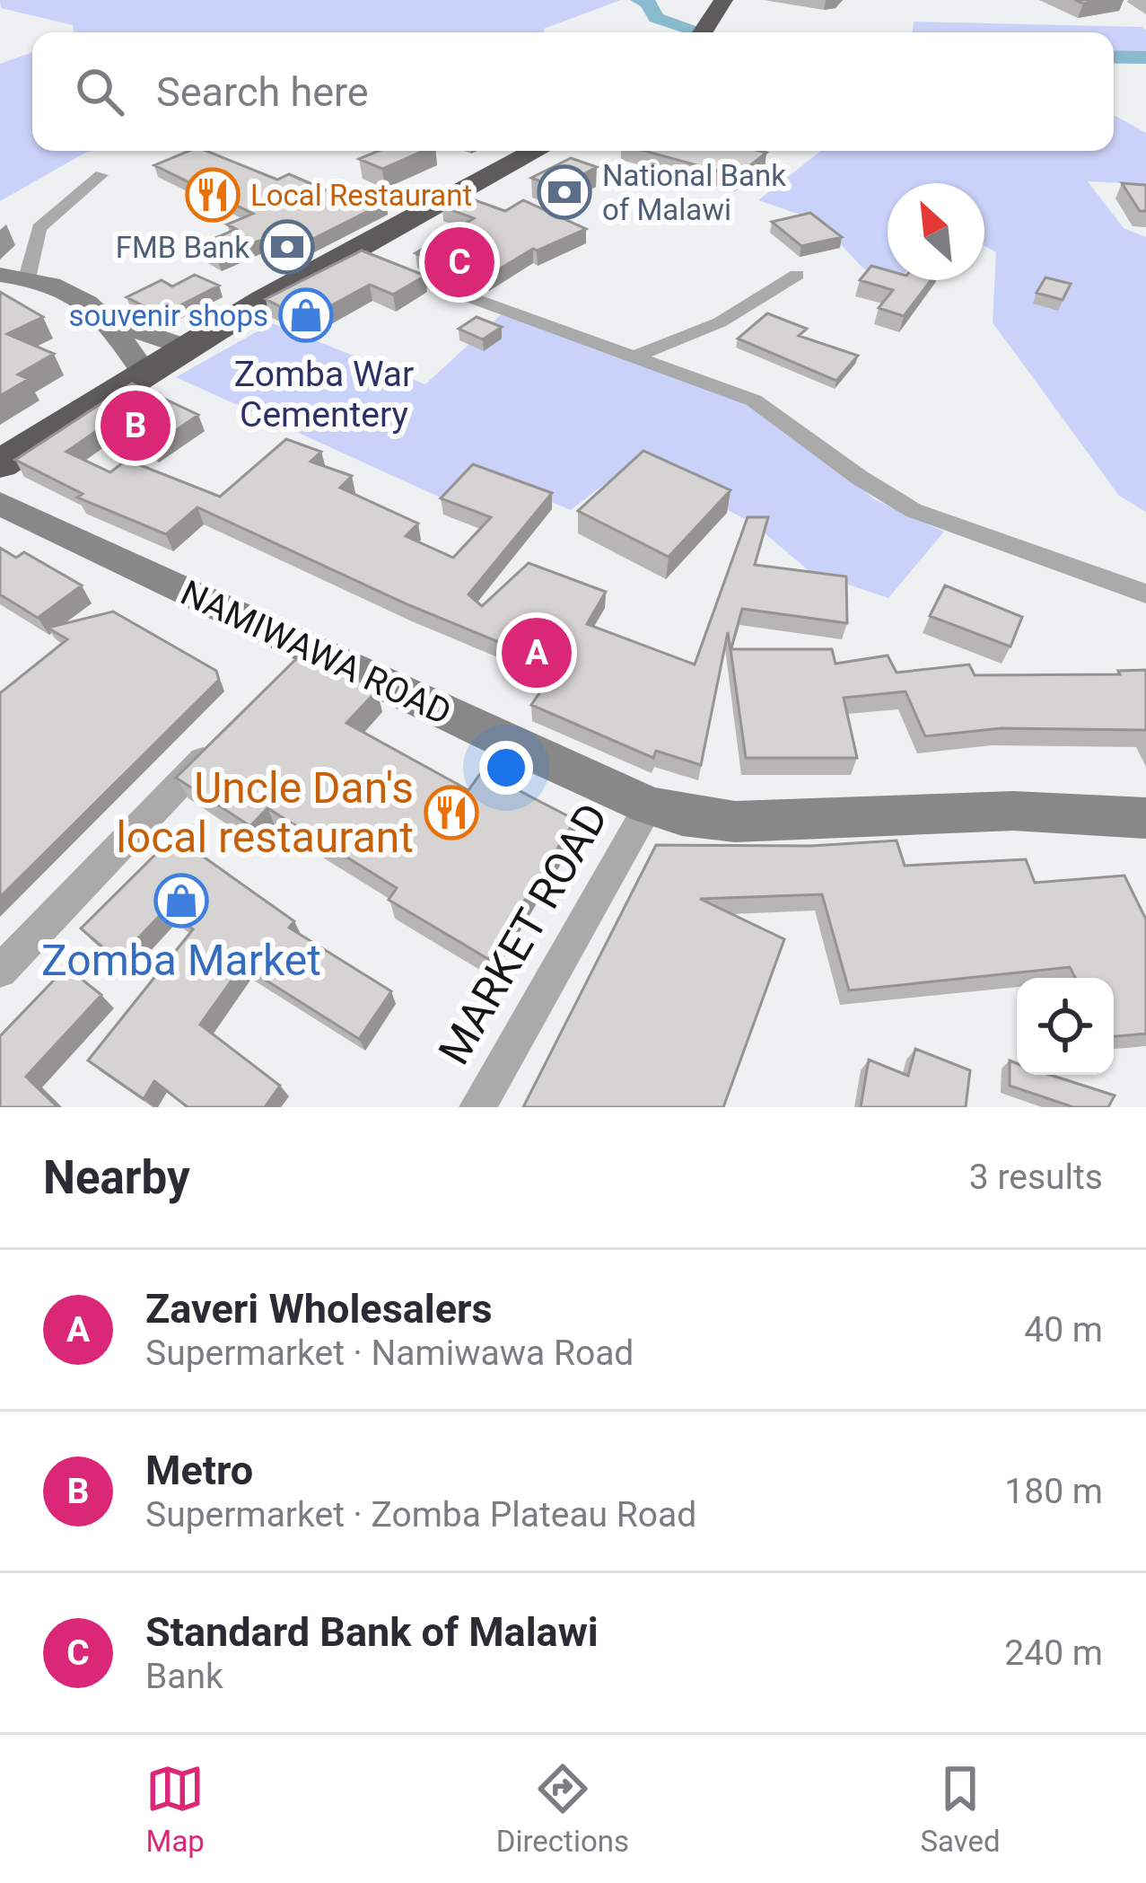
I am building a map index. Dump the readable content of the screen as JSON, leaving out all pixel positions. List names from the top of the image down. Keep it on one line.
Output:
{"streets":{"street":["NAMIWAWA ROAD","MARKET ROAD"]},"crossings":[["NAMIWAWA ROAD","MARKET ROAD"]],"parks":["Zomba War Cementery"],"places":{"bank":["National Bank of Malawi","FMB Bank"],"restaurant":["Local Restaurant","Uncle Dan's local restaurant"],"shop":["souvenir shops","Zomba Market"]},"north":"top left","page":{"search":"Search here","pins":["C","B","A"],"heading":["Nearby","3 results"],"list":[{"mark":"A","name":"Zaveri Wholesalers","note":"Supermarket · Namiwawa Road","value":"40 m"},{"mark":"B","name":"Metro","note":"Supermarket · Zomba Plateau Road","value":"180 m"},{"mark":"C","name":"Standard Bank of Malawi","note":"Bank","value":"240 m"}],"nav":["Map","Directions","Saved"]}}
